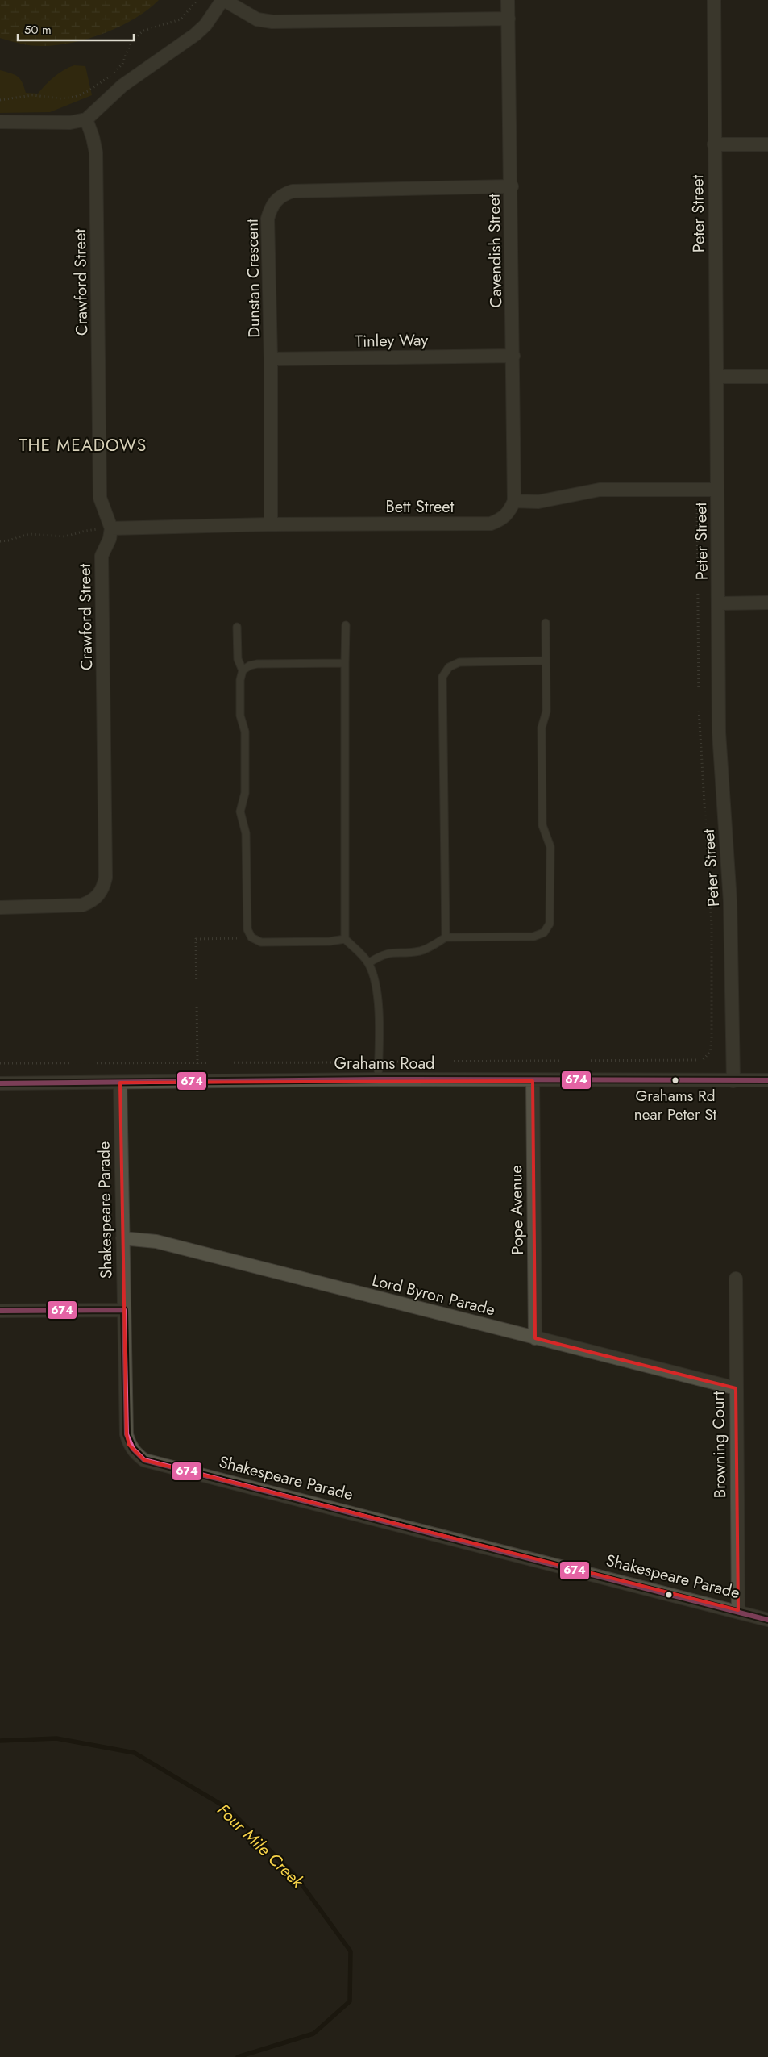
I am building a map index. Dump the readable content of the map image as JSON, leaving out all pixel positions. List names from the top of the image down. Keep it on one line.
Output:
{"streets":{"street":["Peter Street","Cavendish Street","Dunstan Crescent","Crawford Street","Tinley Way","Bett Street","Grahams Road","Shakespeare Parade","Pope Avenue","Lord Byron Parade","Browning Court"]},"crossings":[["Peter Street","Grahams Road"],["Cavendish Street","Dunstan Crescent"],["Cavendish Street","Tinley Way"],["Cavendish Street","Bett Street"],["Dunstan Crescent","Tinley Way"],["Dunstan Crescent","Bett Street"],["Crawford Street","Bett Street"],["Grahams Road","Shakespeare Parade"],["Grahams Road","Pope Avenue"],["Shakespeare Parade","Lord Byron Parade"],["Shakespeare Parade","Browning Court"],["Pope Avenue","Lord Byron Parade"],["Lord Byron Parade","Browning Court"]],"districts":["THE MEADOWS"],"water":["Four Mile Creek"],"places":["Grahams Rd near Peter St"],"lines":["transit line 674"],"scale_bar":"50 m"}
